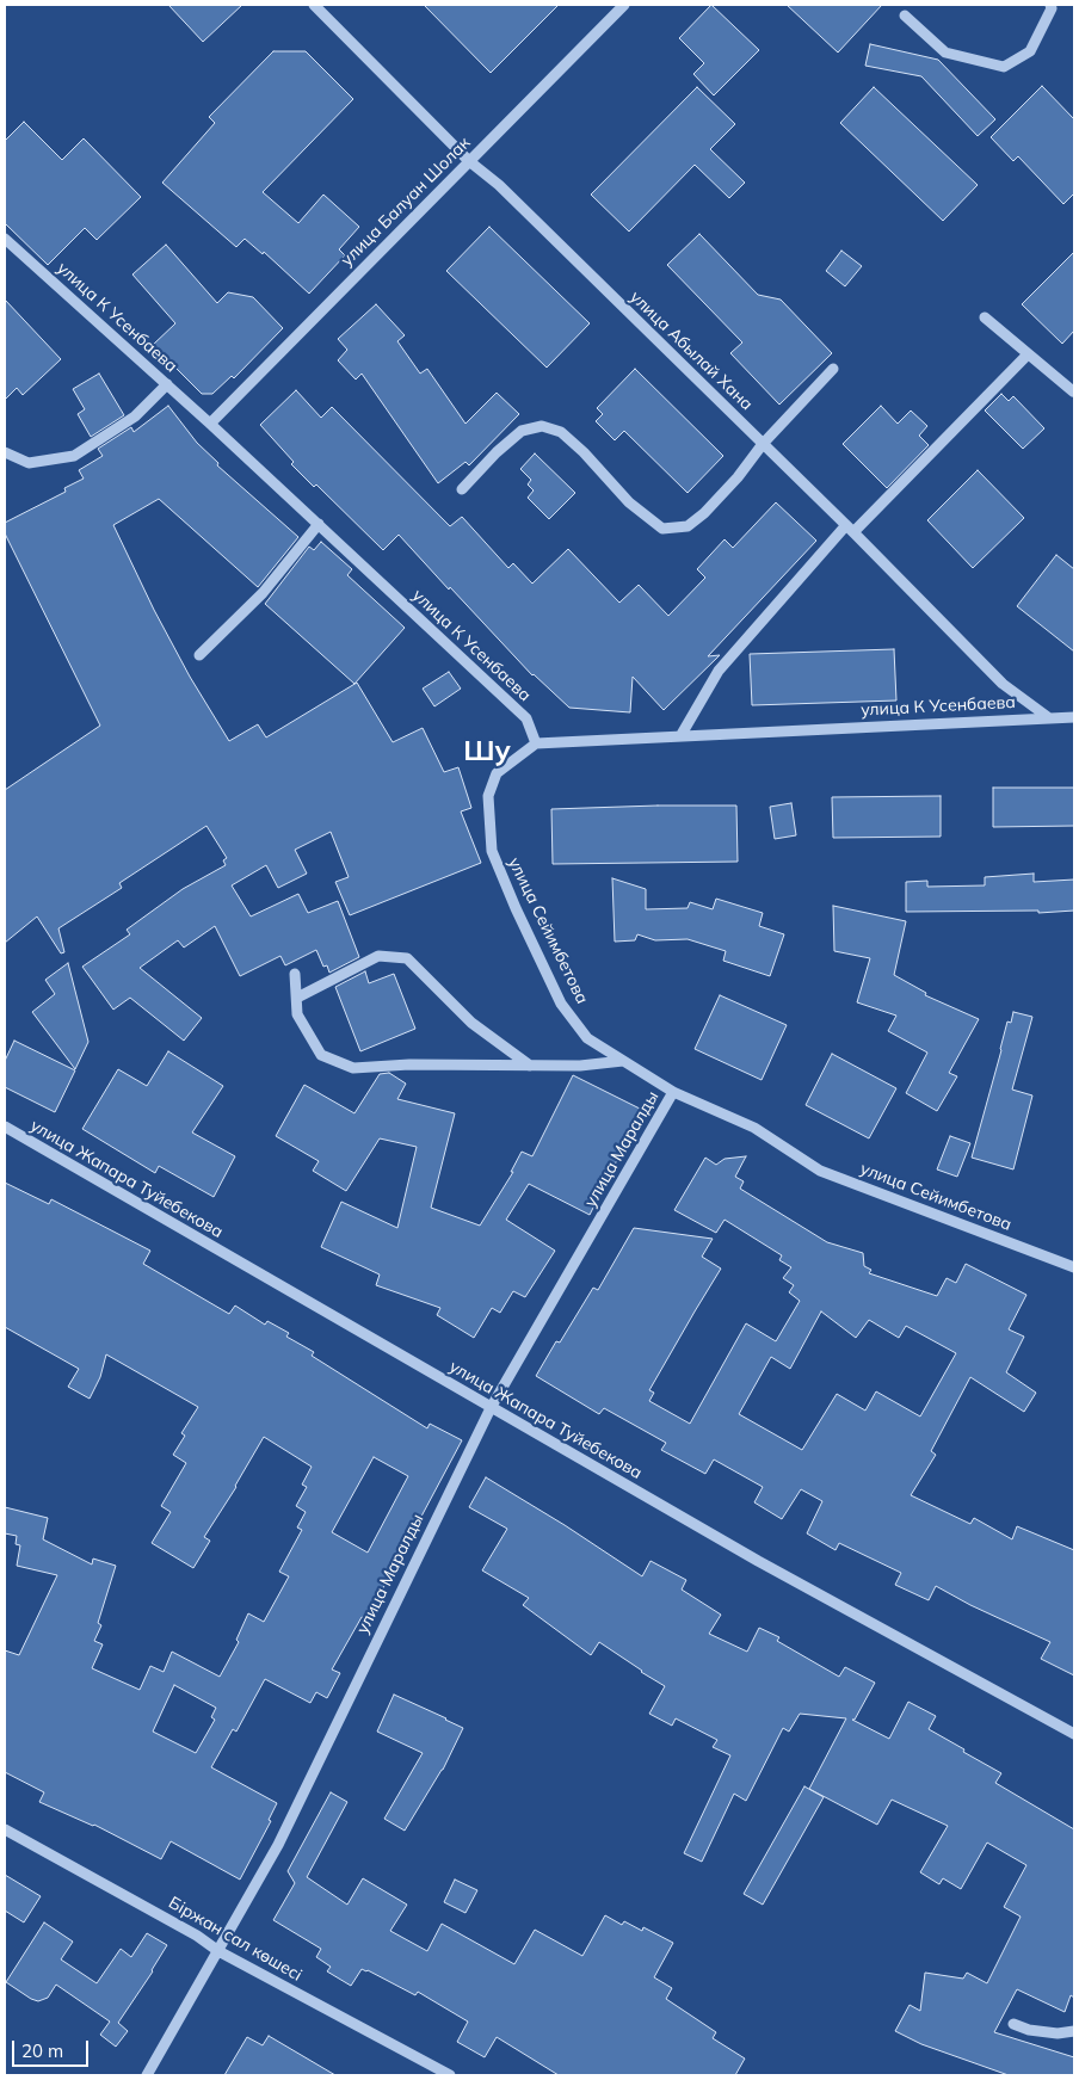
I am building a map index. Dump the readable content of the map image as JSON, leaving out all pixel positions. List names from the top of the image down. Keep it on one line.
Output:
{"streets":{"street":["улица Балуан Шолак","улица К Усенбаева","улица Абылай Хана","улица Сейимбетова","улица Маралды","улица Жапара Туйебекова","Біржан сал көшесі"]},"crossings":[["улица Балуан Шолак","улица К Усенбаева"],["улица Балуан Шолак","улица Абылай Хана"],["улица К Усенбаева","улица Абылай Хана"],["улица К Усенбаева","улица Сейимбетова"],["улица Сейимбетова","улица Маралды"],["улица Маралды","улица Жапара Туйебекова"],["улица Маралды","Біржан сал көшесі"]],"districts":["Шу"],"scale_bar":"20 m"}
